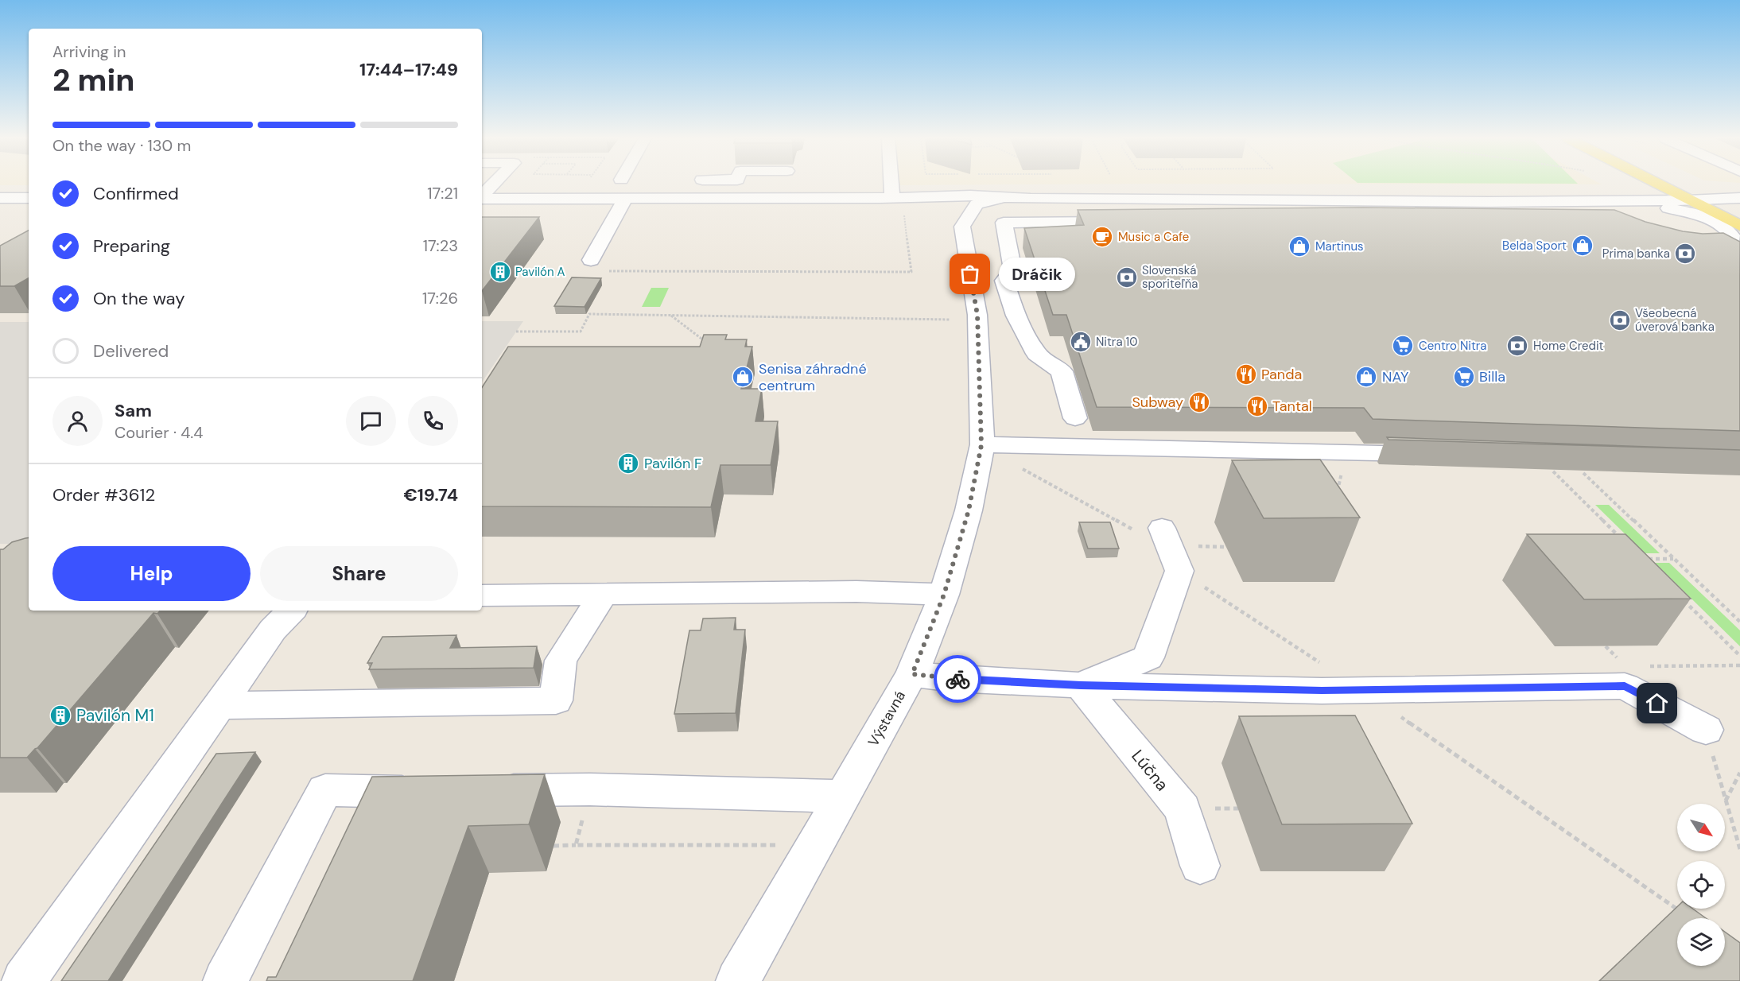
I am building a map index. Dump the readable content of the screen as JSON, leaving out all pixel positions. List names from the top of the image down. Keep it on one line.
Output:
{"streets":{"street":["Výstavná","Lúčna"]},"places":{"cafe":["Music a Cafe"],"shop":["Belda Sport","Martinus","Senisa záhradné centrum","NAY"],"bank":["Prima banka","Slovenská sporiteľňa","Všeobecná úverová banka","Home Credit"],"building":["Pavilón A","Pavilón F","Pavilón M1"],"other":["Dráčik"],"public building":["Nitra 10"],"supermarket":["Centro Nitra","Billa"],"restaurant":["Panda","Subway","Tantal"]},"north":"bottom right","page":{"heading":["2 min","Arriving in","17:44–17:49"],"panel":["Sam","Courier · 4.4","Order #3612","€19.74"],"bar":"On the way · 130 m","list":[["Confirmed","17:21"],["Preparing","17:23"],["On the way","17:26"],"Delivered"],"bubble":"Dráčik","buttons":["Help","Share"]}}
